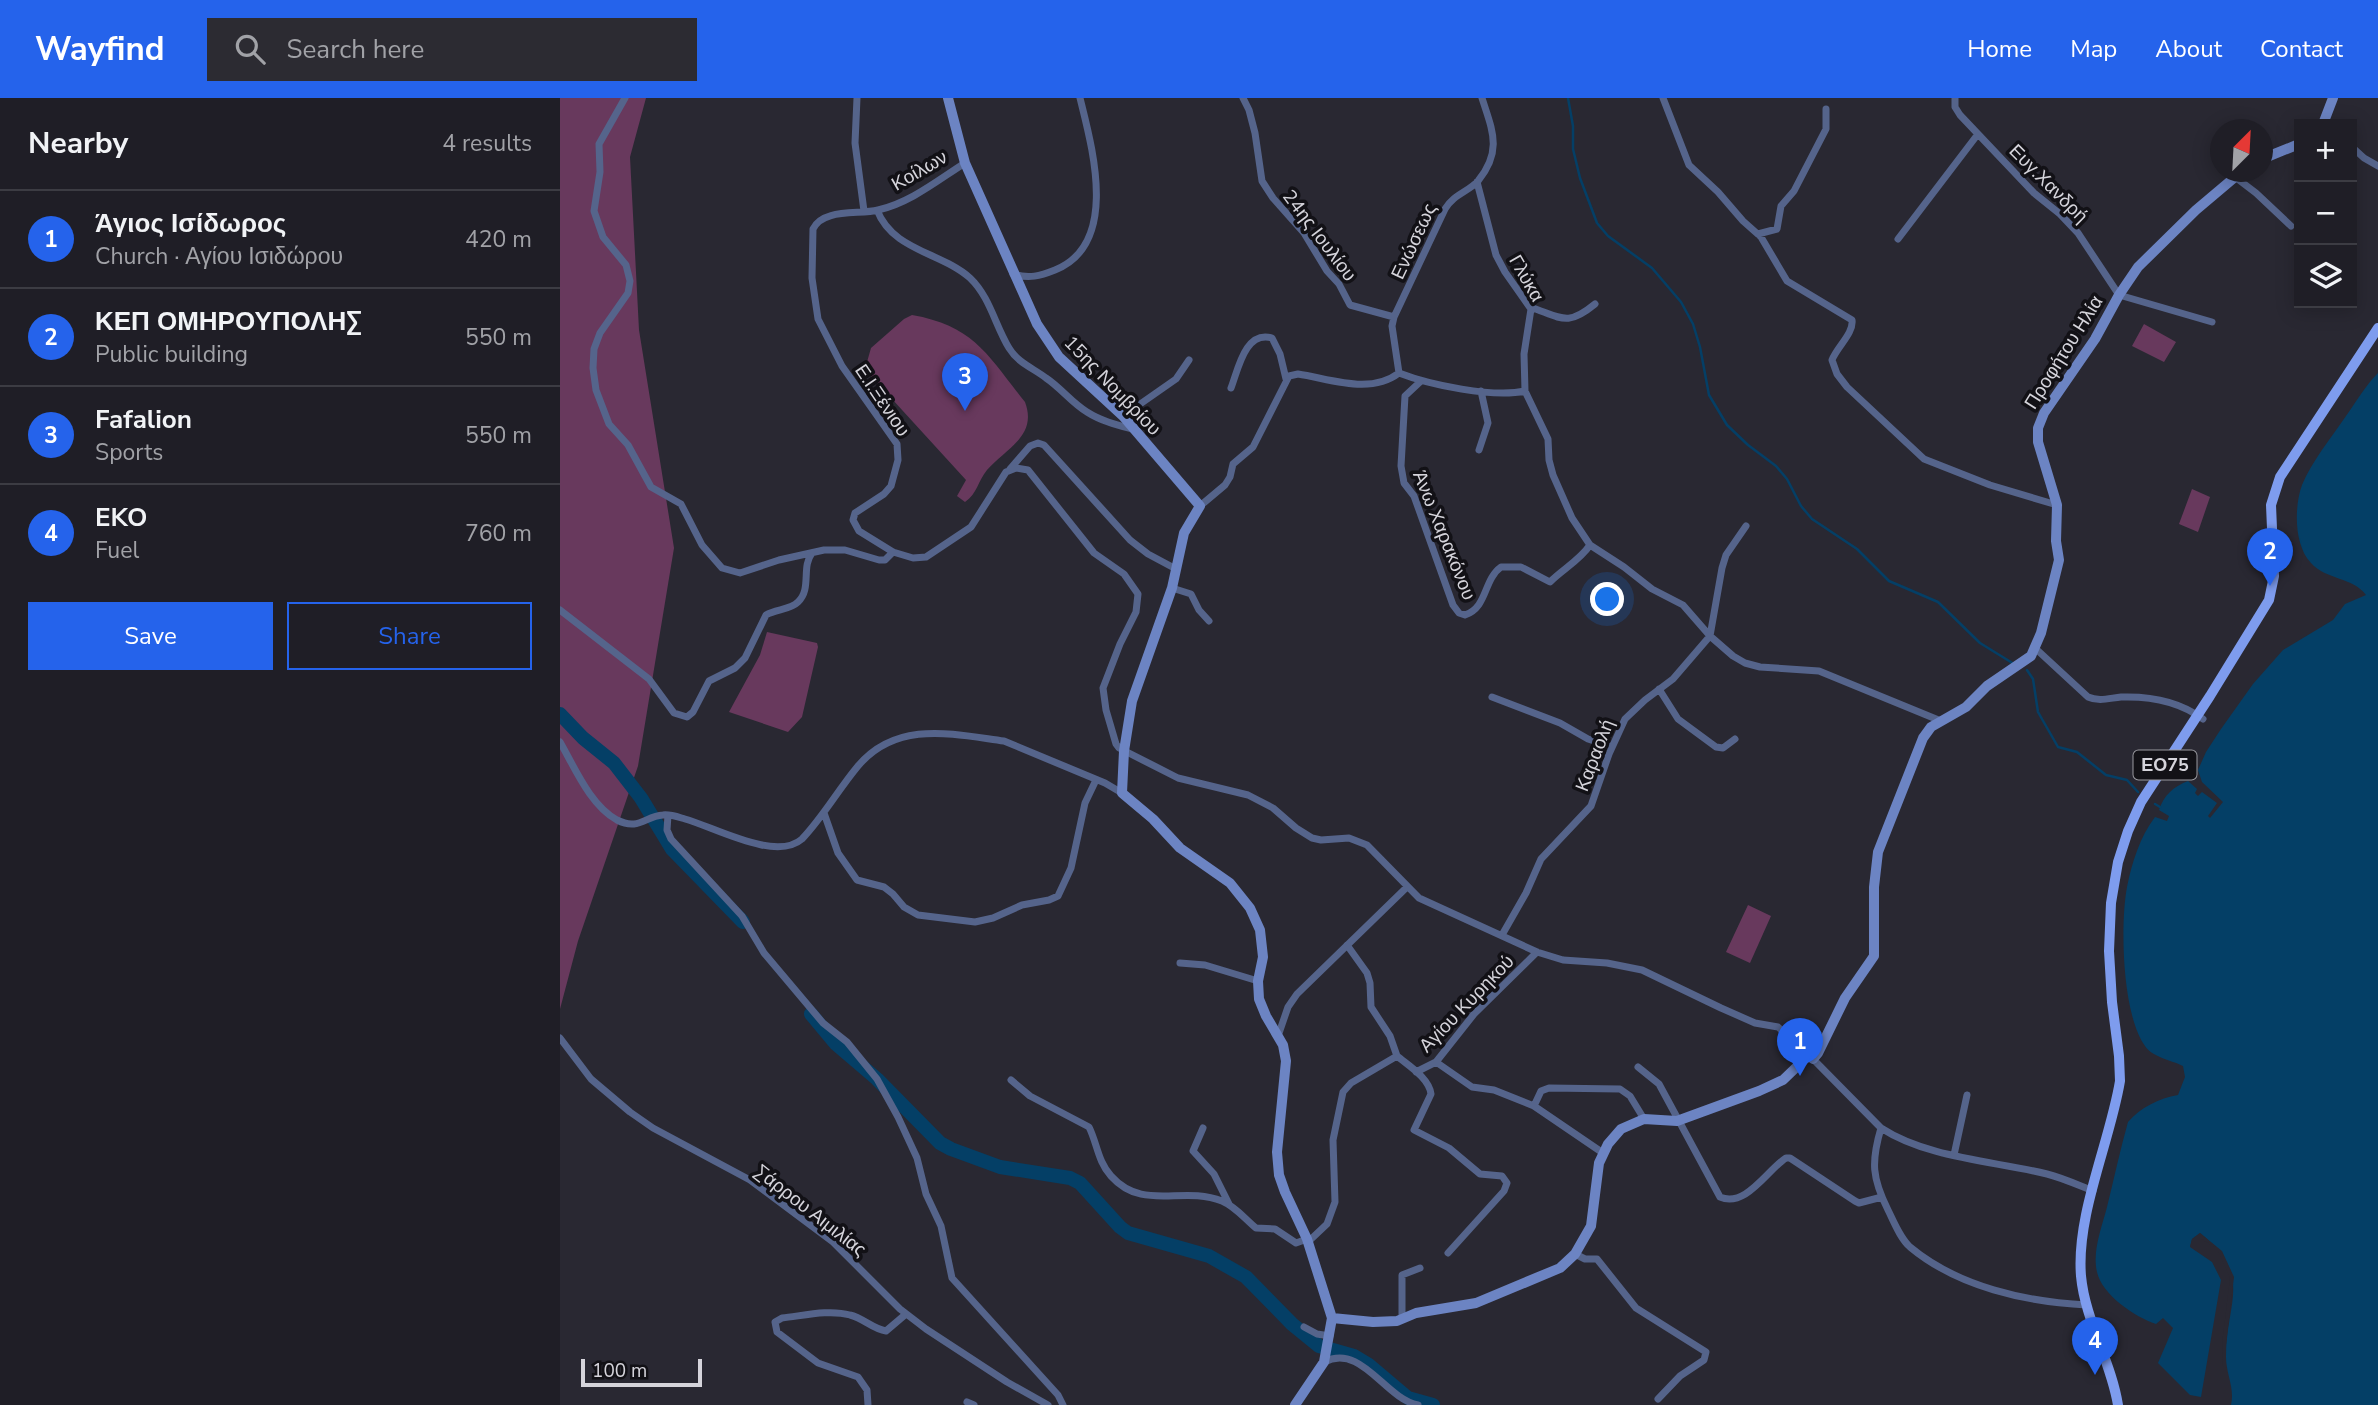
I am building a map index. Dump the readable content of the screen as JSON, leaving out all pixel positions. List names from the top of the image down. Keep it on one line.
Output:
{"streets":{"main road":["ΕΟ75"],"street":["Κοίλων","Ευγ.Χανδρή","24ης Ιουλίου","Ενώσεως","Γλύκα","Προφήτου Ηλία","15ης Νομβρίου","Ε.Ι.Ξένιου","Άνω Χαρακόνου","Καραολή","Αγίου Κυρηκού","Σάρρου Αιμιλίας"]},"crossings":[["Κοίλων","15ης Νομβρίου"],["Κοίλων","Ε.Ι.Ξένιου"],["Ευγ.Χανδρή","Προφήτου Ηλία"],["24ης Ιουλίου","Ενώσεως"],["Ενώσεως","Γλύκα"]],"scale_bar":"100 m","north":"top right","page":{"header":"Wayfind","search":"Search here","nav":["Home","Map","About","Contact"],"heading":["Nearby","4 results"],"map_buttons":["+","−"],"list":[{"mark":"1","name":"Άγιος Ισίδωρος","note":"Church · Αγίου Ισιδώρου","value":"420 m"},{"mark":"2","name":"ΚΕΠ ΟΜΗΡΟΥΠΟΛΗΣ","note":"Public building","value":"550 m"},{"mark":"3","name":"Fafalion","note":"Sports","value":"550 m"},{"mark":"4","name":"EKO","note":"Fuel","value":"760 m"}],"pins":["3","2","1","4"],"buttons":["Save","Share"],"scale":"100 m"}}
